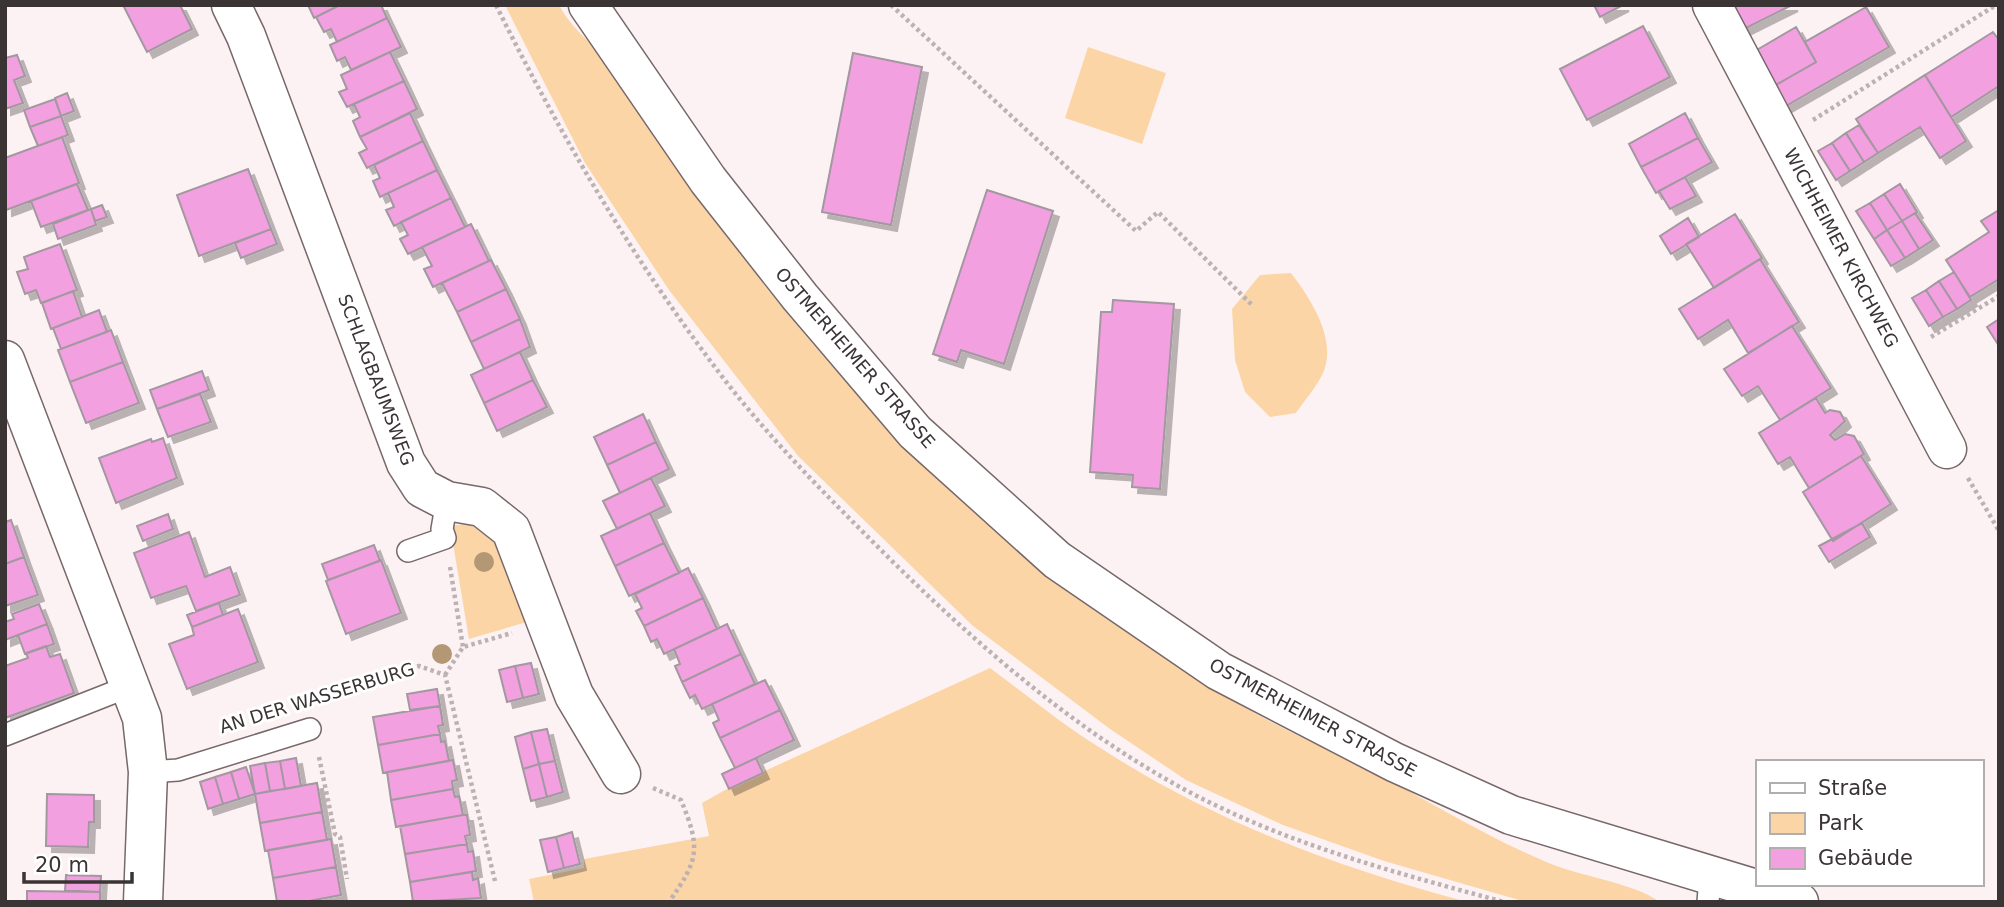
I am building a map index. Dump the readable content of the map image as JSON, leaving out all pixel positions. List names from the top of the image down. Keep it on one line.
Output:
{"streets":{"street":["WICHHEIMER KIRCHWEG","OSTMERHEIMER STRASSE","SCHLAGBAUMSWEG"],"lane":["AN DER WASSERBURG"]},"legend":["Straße","Park","Gebäude"],"scale_bar":"20 m"}
